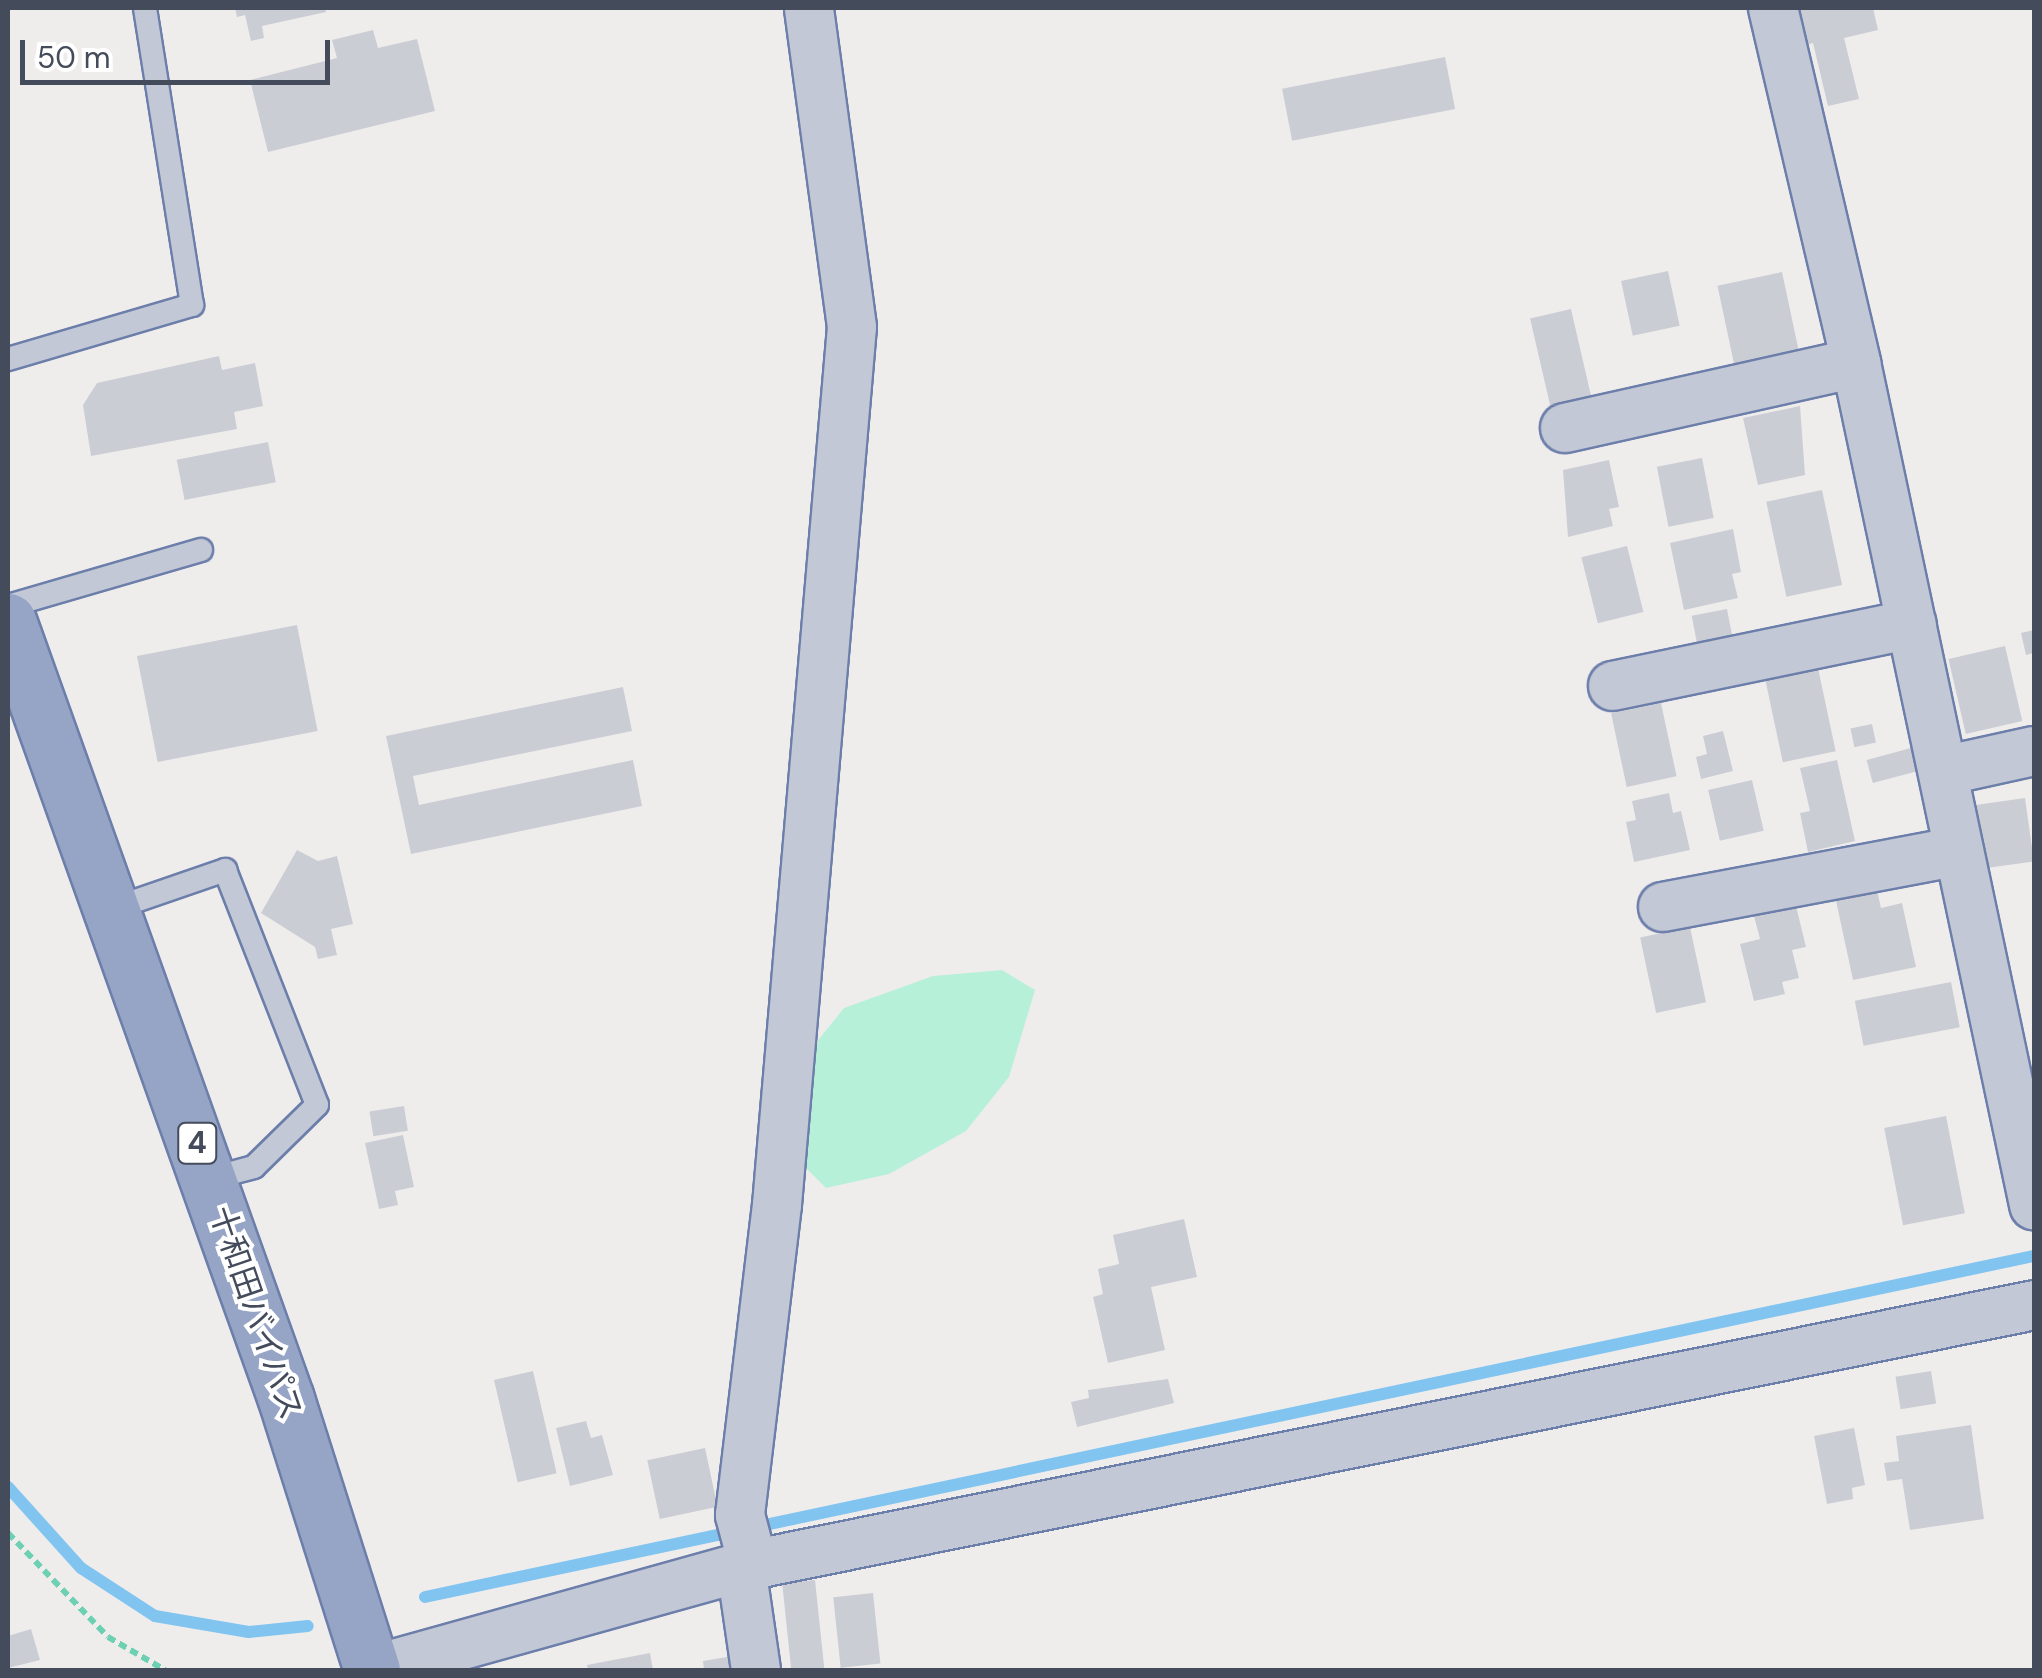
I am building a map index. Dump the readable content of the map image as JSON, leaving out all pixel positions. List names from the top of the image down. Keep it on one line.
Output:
{"streets":{"highway":["4","十和田バイパス"]},"scale_bar":"50 m"}
